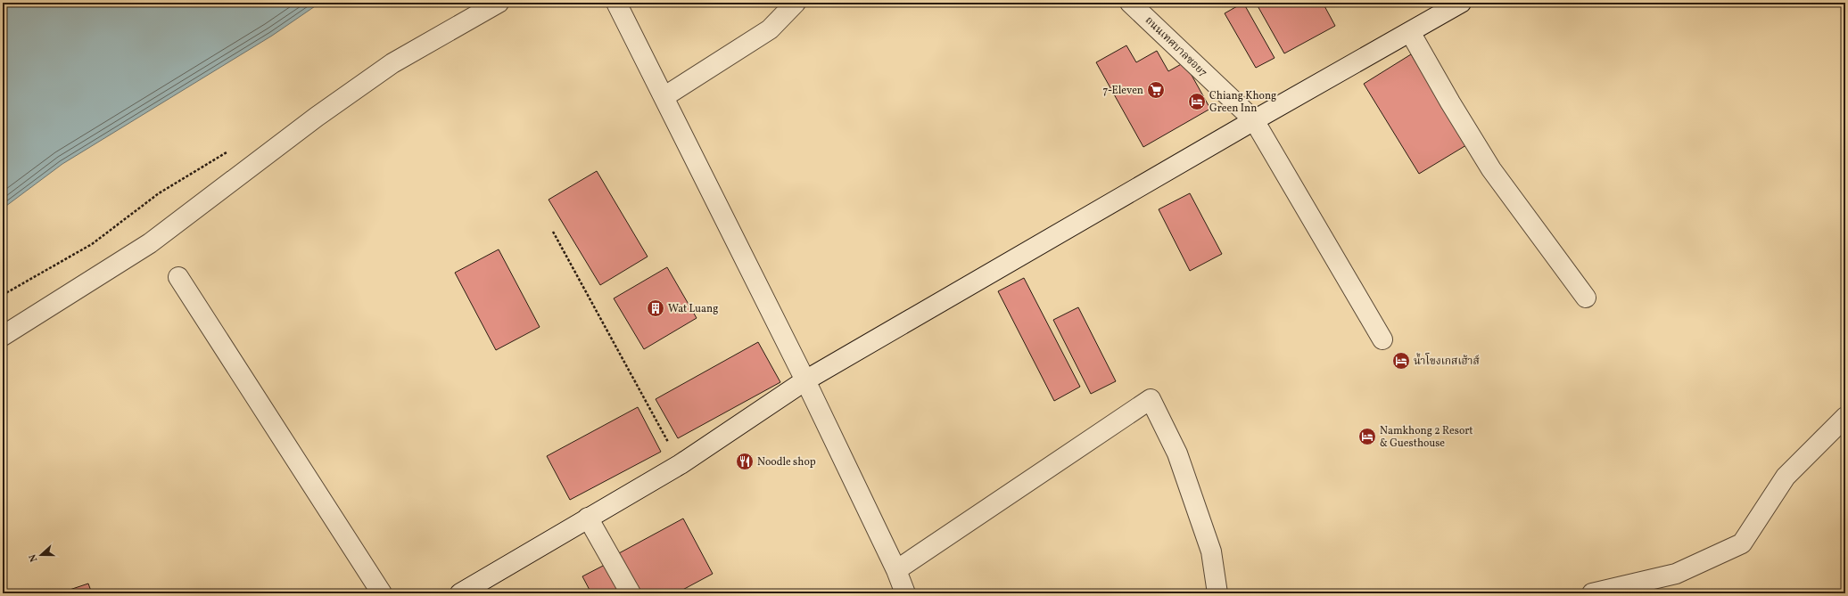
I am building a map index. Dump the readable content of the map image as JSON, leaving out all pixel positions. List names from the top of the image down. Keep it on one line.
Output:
{"streets":{"street":["ถนนเทศบาลซอย7"]},"places":{"supermarket":["7-Eleven"],"hotel":["Chiang Khong Green Inn","น้ำโขงเกสเฮ้าส์","Namkhong 2 Resort & Guesthouse"],"building":["Wat Luang"],"restaurant":["Noodle shop"]},"north":"left"}
